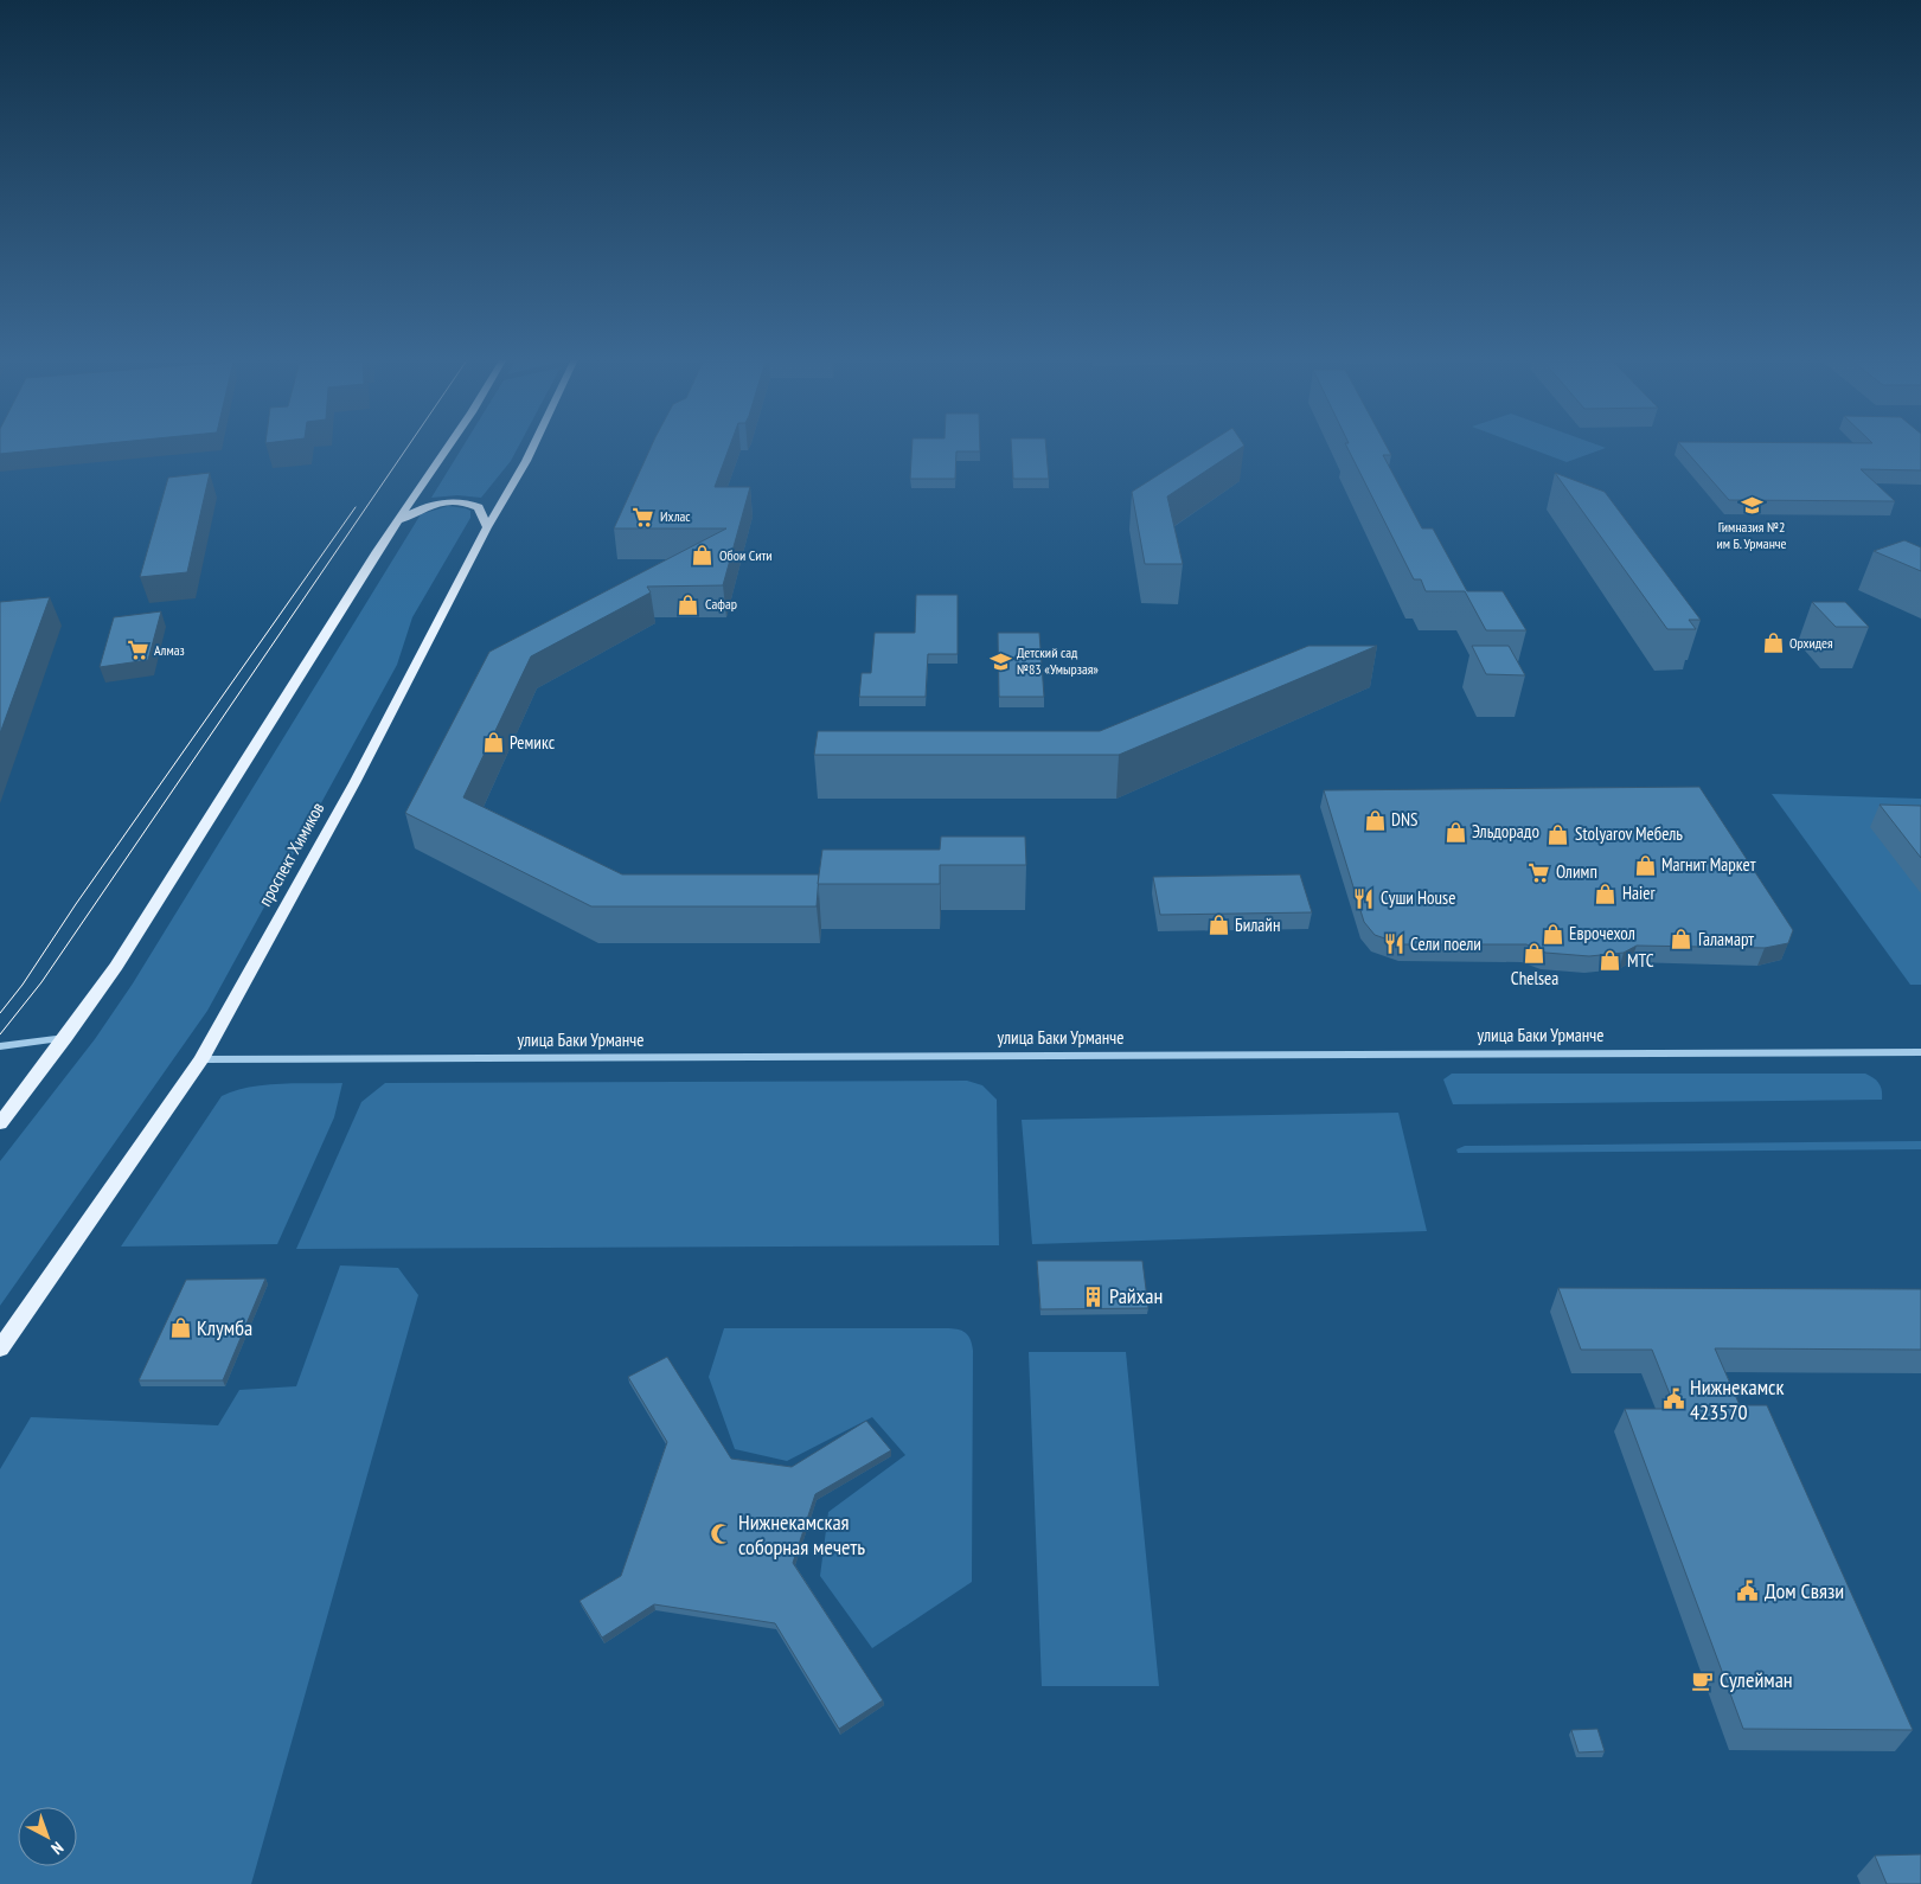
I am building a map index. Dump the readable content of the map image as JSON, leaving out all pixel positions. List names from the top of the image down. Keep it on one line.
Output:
{"streets":{"main road":["проспект Химиков"],"street":["улица Баки Урманче"]},"crossings":[["проспект Химиков","улица Баки Урманче"]],"places":{"school or university":["Гимназия №2 им Б. Урманче","Детский сад №83 «Умырзая»"],"supermarket":["Ихлас","Алмаз","Олимп"],"shop":["Обои Сити","Сафар","Орхидея","Ремикс","DNS","Эльдорадо","Stolyarov Мебель","Магнит Маркет","Haier","Билайн","Еврочехол","Галамарт","Chelsea","МТС","Клумба"],"restaurant":["Суши House","Сели поели"],"building":["Райхан"],"public building":["Нижнекамск 423570","Дом Связи"],"mosque":["Нижнекамская соборная мечеть"],"cafe":["Сулейман"]},"north":"bottom right"}
